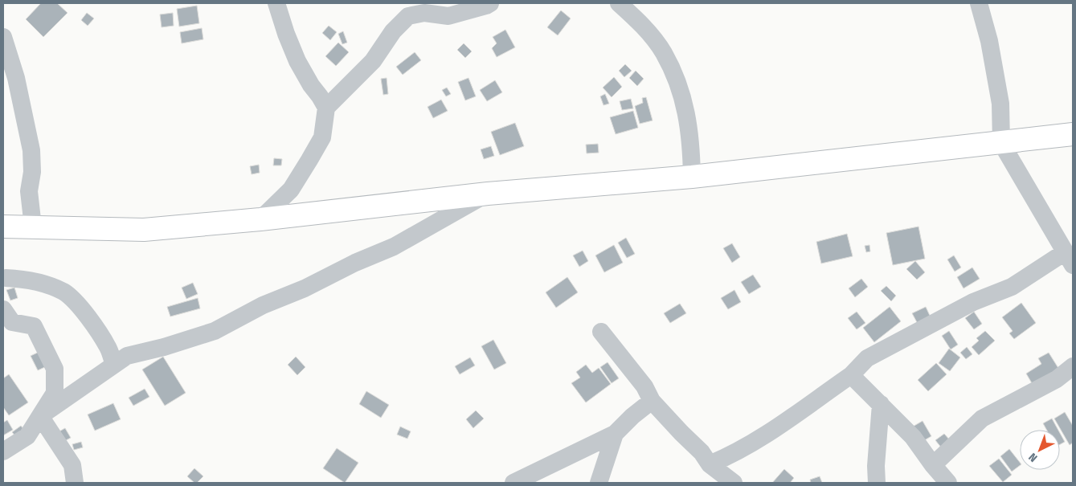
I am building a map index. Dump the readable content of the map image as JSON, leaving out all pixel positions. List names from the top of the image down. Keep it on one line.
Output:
{"north":"bottom left"}
